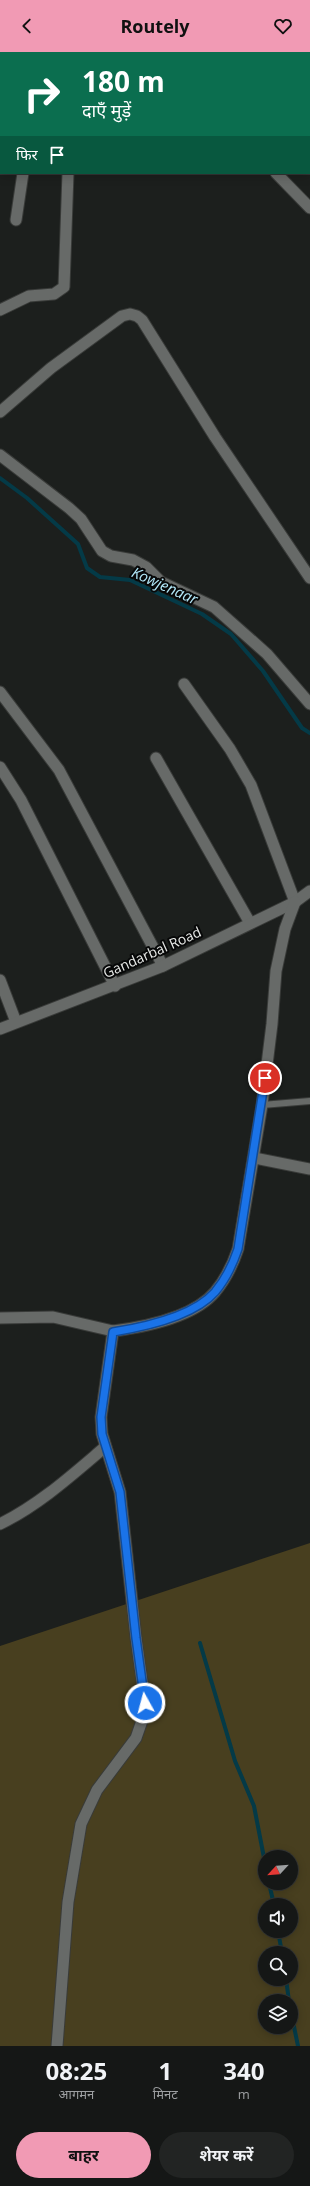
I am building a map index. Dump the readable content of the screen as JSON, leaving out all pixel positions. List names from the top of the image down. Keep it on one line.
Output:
{"streets":{"street":["Gandarbal Road"]},"water":["Kowjenaar"],"north":"bottom left","page":{"header":"Routely","turn":["180 m","दाएँ मुड़ें"],"then":"फिर","eta":["08:25","आगमन","1","मिनट","340","m"],"buttons":["बाहर","शेयर करें"]}}
